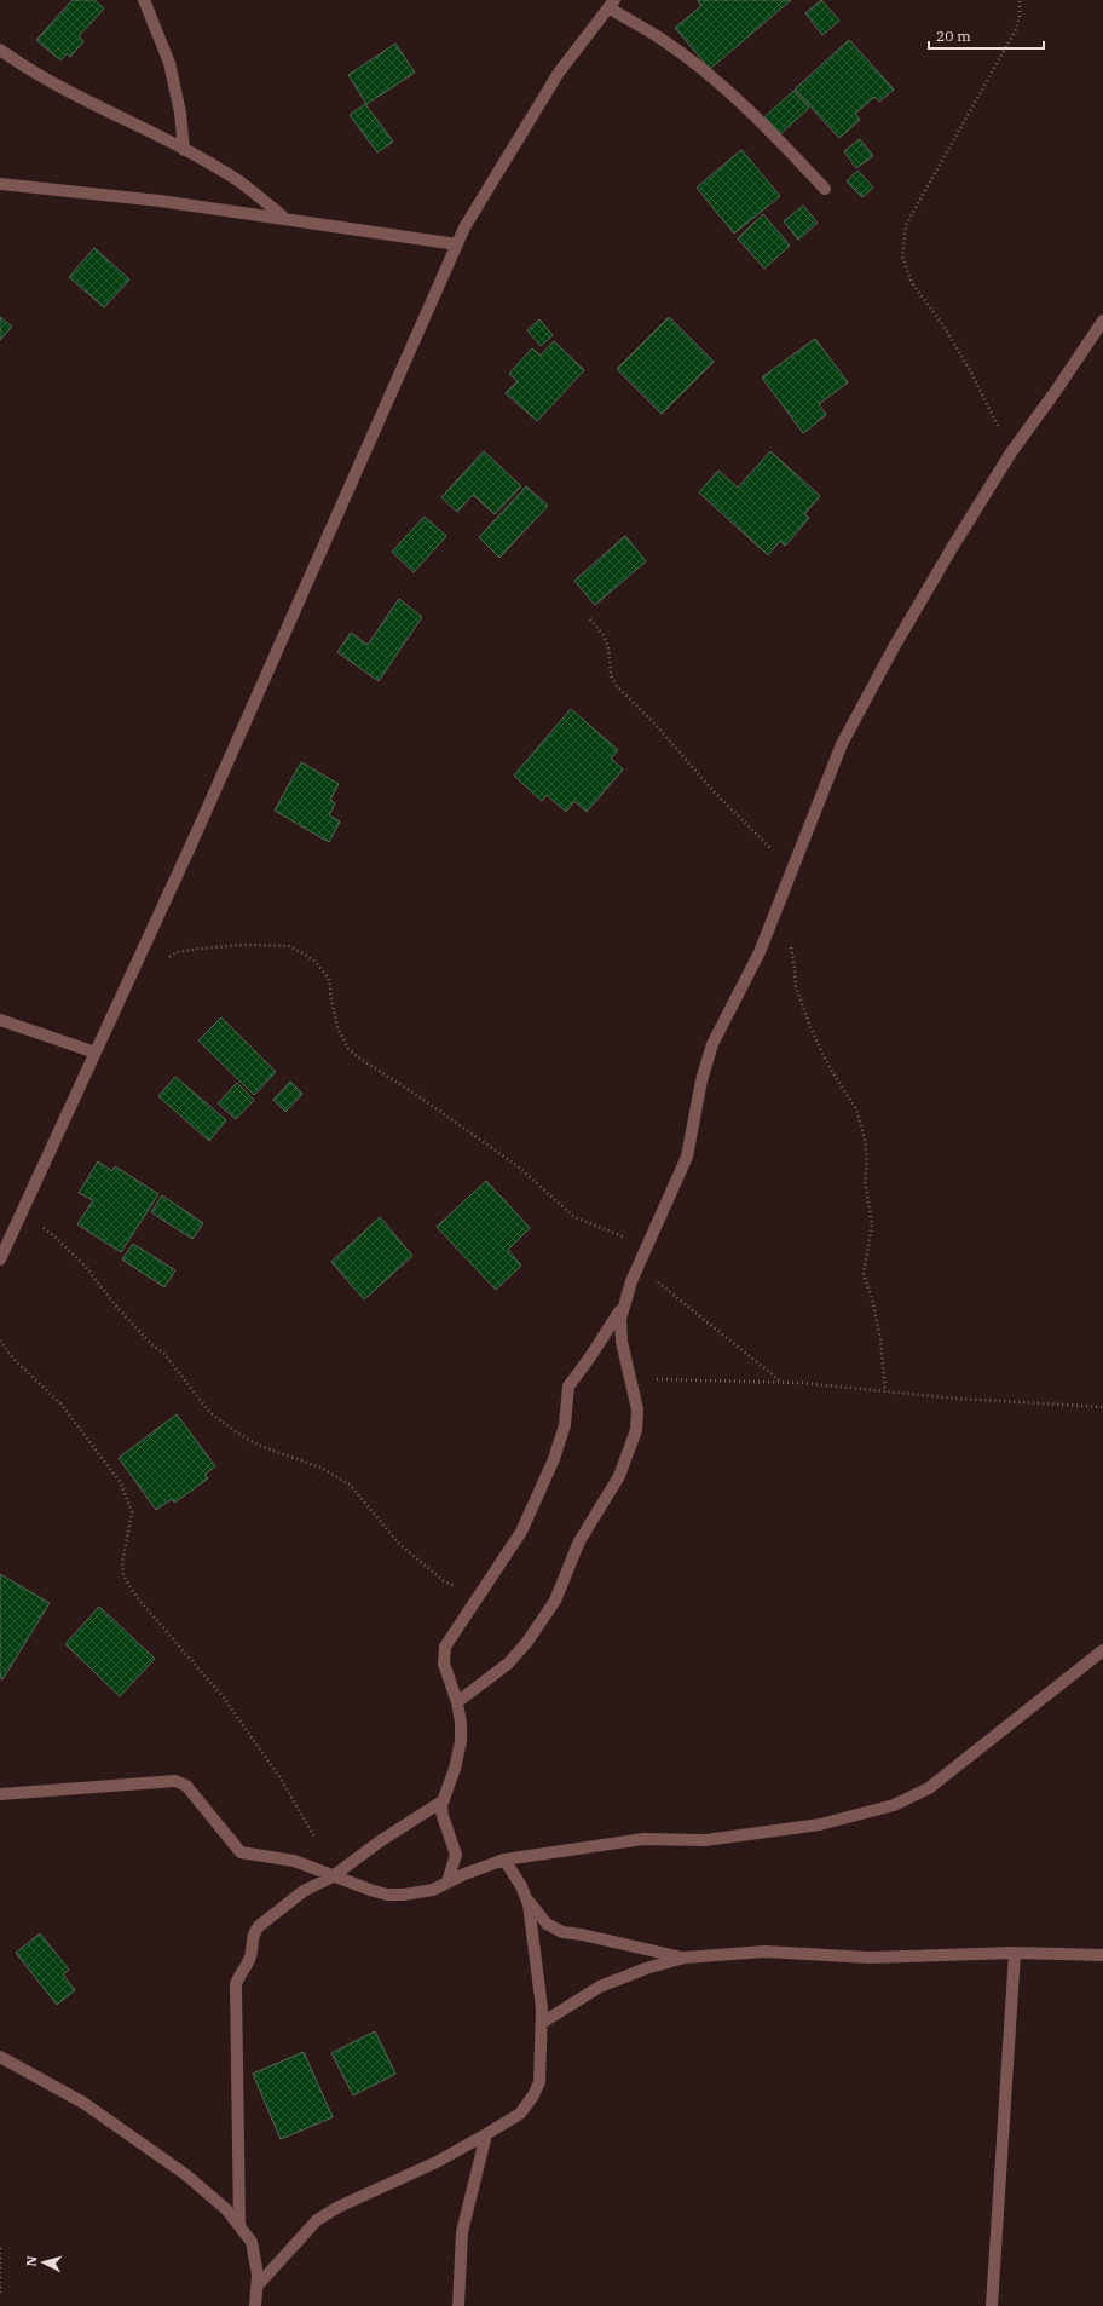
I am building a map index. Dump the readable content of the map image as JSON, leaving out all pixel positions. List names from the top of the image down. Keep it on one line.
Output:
{"scale_bar":"20 m","north":"left"}
